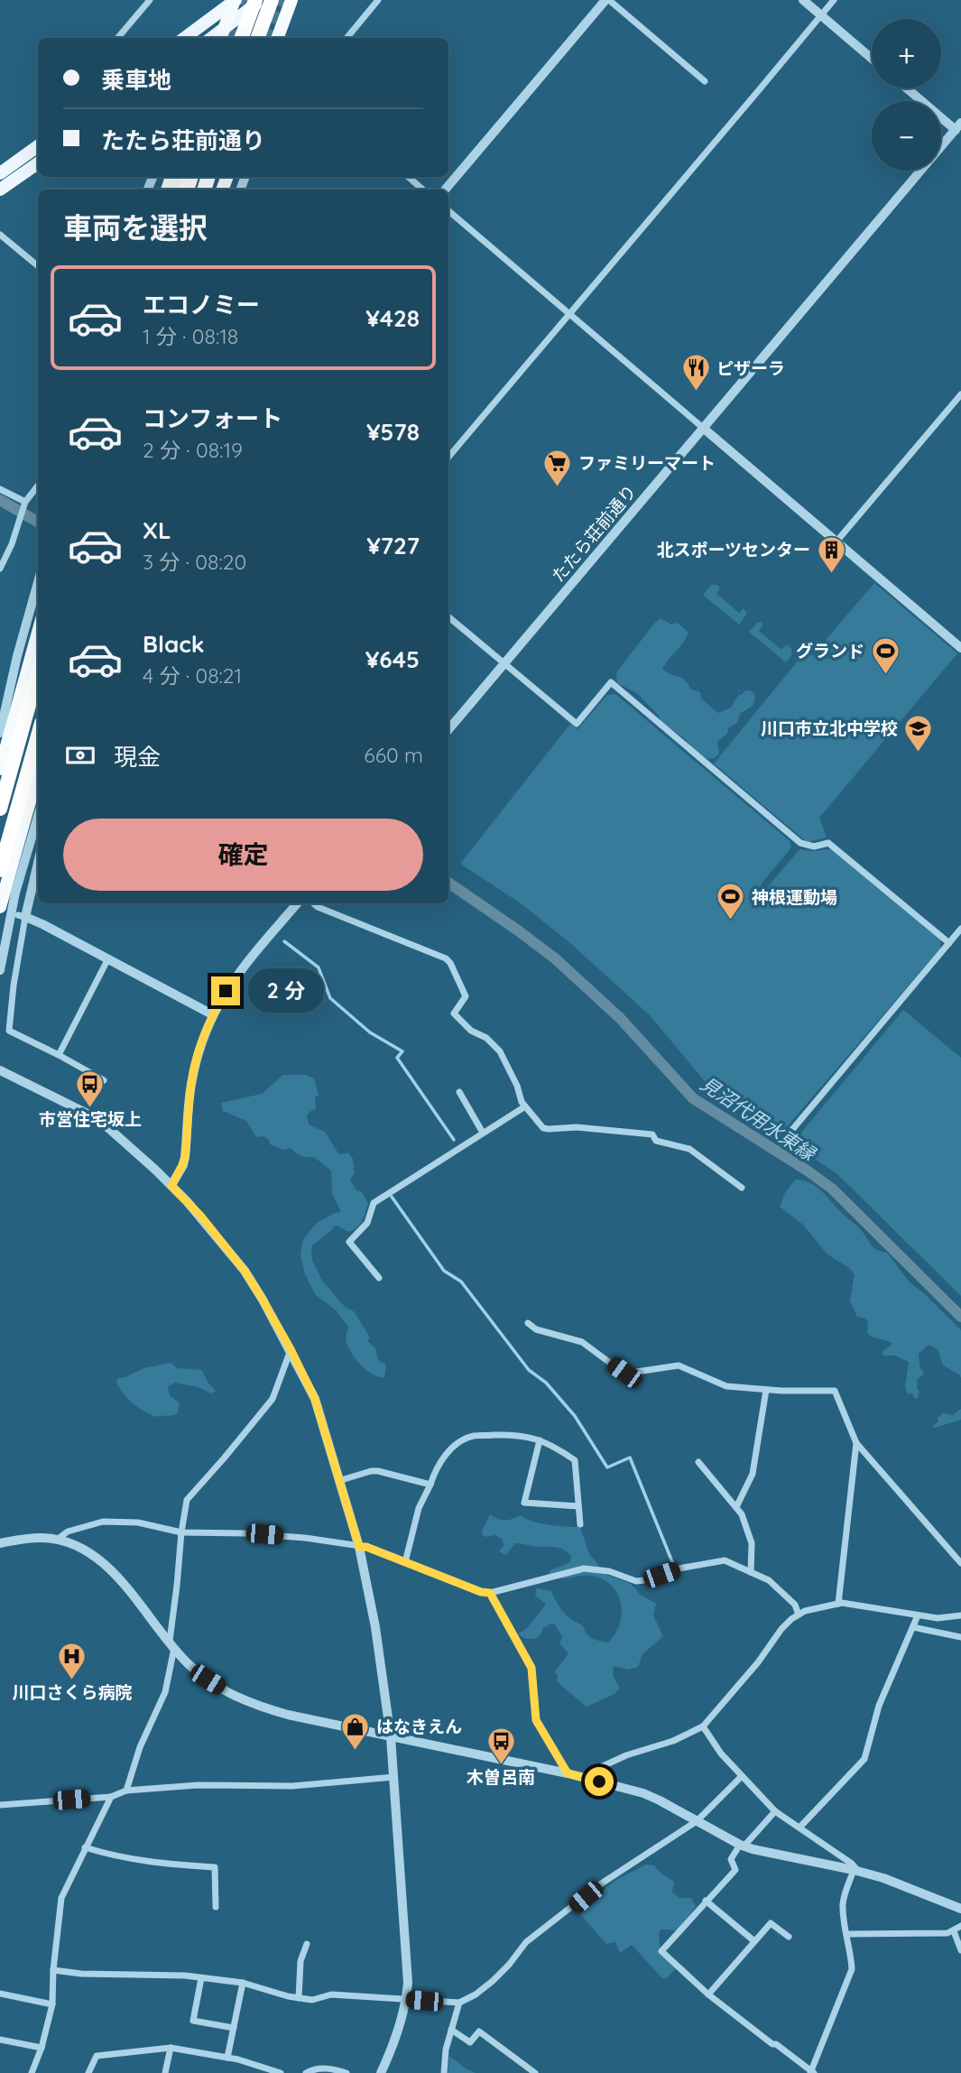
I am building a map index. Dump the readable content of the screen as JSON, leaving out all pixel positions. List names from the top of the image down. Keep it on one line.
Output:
{"streets":{"street":["たたら荘前通り"]},"water":["見沼代用水東縁"],"places":{"restaurant":["ピザーラ"],"supermarket":["ファミリーマート"],"building":["北スポーツセンター"],"sports":["グランド","神根運動場"],"school or university":["川口市立北中学校"],"bus stop":["市営住宅坂上","木曽呂南"],"hospital":["川口さくら病院"],"shop":["はなきえん"]},"page":{"map_buttons":["+","−"],"banner":["乗車地","たたら荘前通り"],"heading":"車両を選択","list":[{"name":"エコノミー","note":"1 分 · 08:18","value":"¥428"},{"name":"コンフォート","note":"2 分 · 08:19","value":"¥578"},{"name":"XL","note":"3 分 · 08:20","value":"¥727"},{"name":"Black","note":"4 分 · 08:21","value":"¥645"}],"pay":["現金","660 m"],"buttons":"確定","bubble":"2 分"}}
